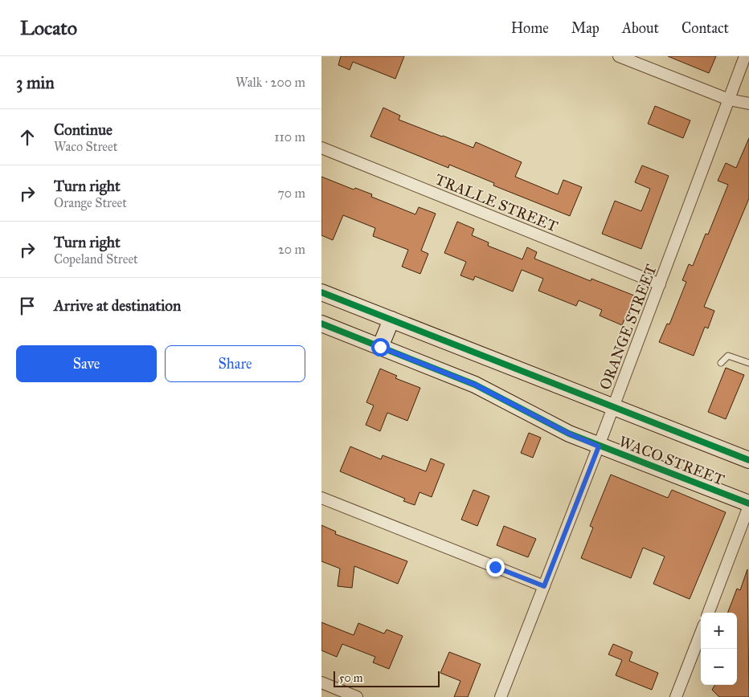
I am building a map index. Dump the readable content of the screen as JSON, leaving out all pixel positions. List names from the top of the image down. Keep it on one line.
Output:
{"streets":{"main road":["WACO STREET"],"street":["TRALLE STREET","ORANGE STREET"]},"crossings":[["TRALLE STREET","ORANGE STREET"],["ORANGE STREET","WACO STREET"]],"scale_bar":"50 m","page":{"header":"Locato","nav":["Home","Map","About","Contact"],"heading":["3 min","Walk · 200 m"],"list":[["Continue","Waco Street","110 m"],["Turn right","Orange Street","70 m"],["Turn right","Copeland Street","20 m"],"Arrive at destination"],"buttons":["Save","Share"],"map_buttons":["+","−"],"scale":"50 m"}}
